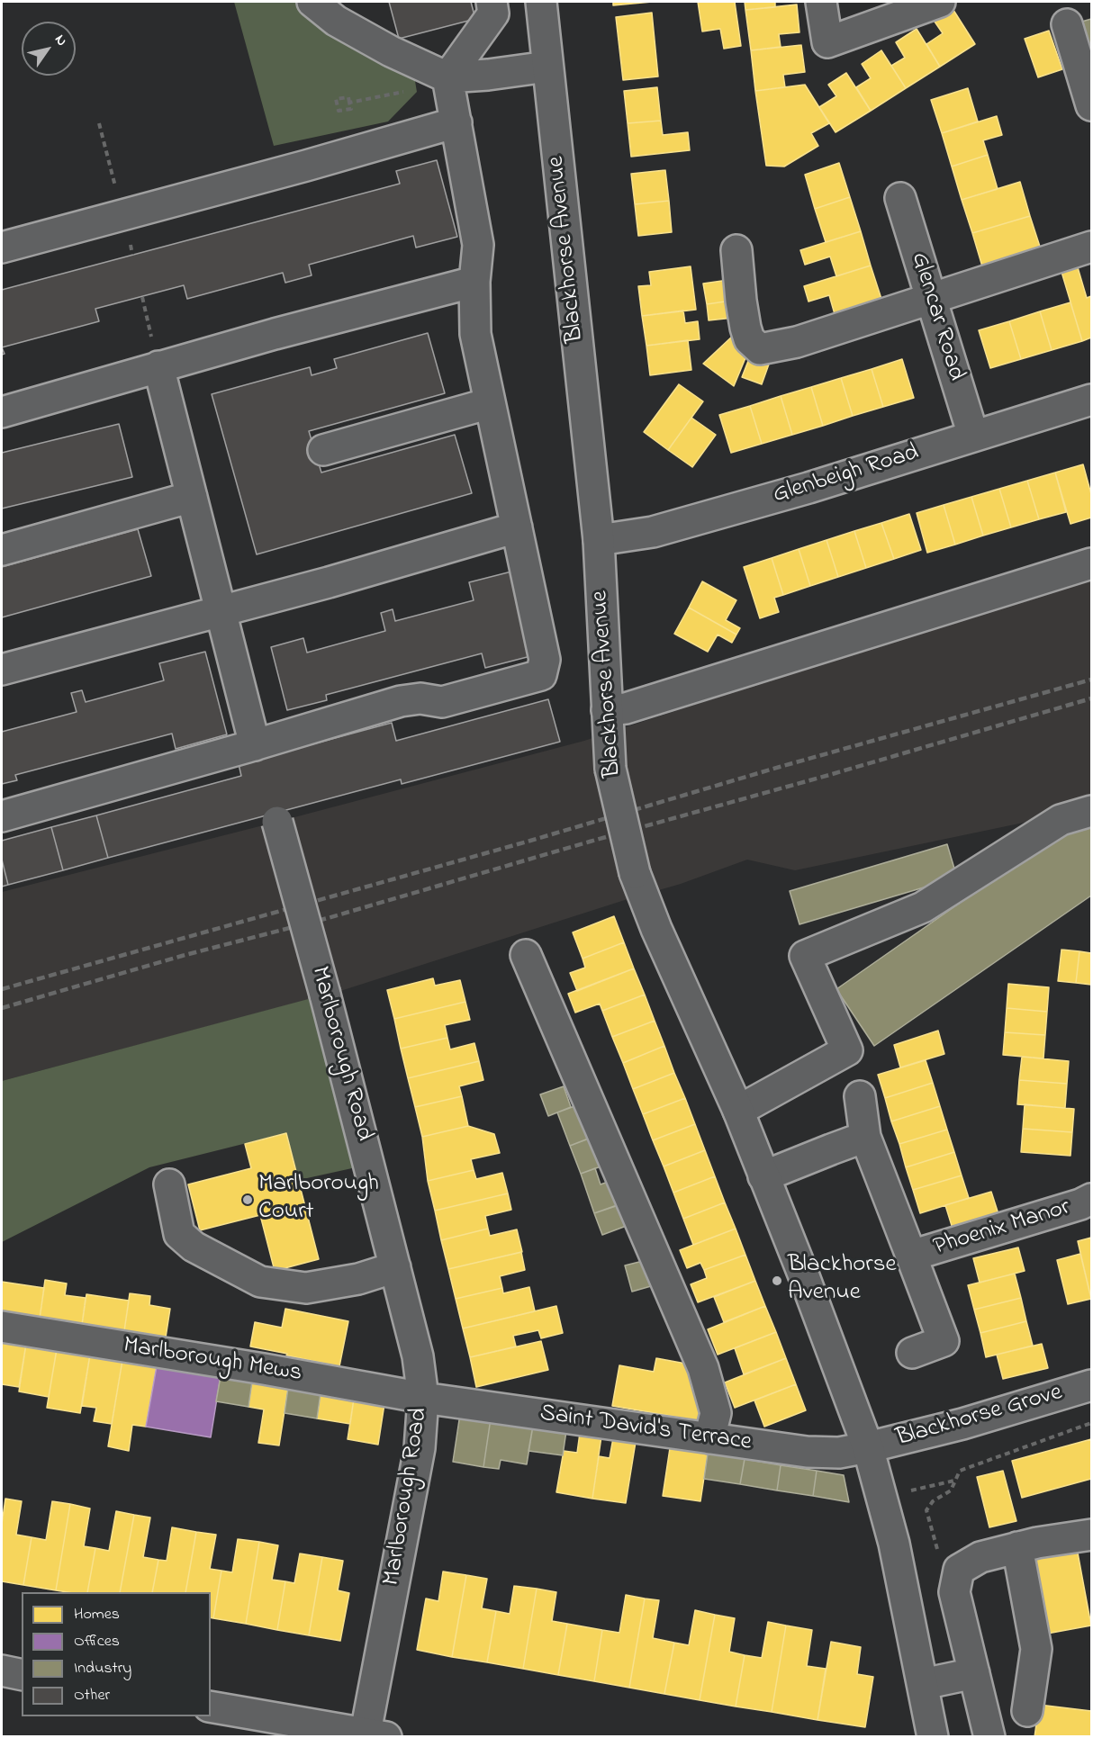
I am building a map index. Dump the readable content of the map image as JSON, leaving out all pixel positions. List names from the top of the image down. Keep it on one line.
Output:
{"streets":{"street":["Blackhorse Avenue","Glencar Road","Glenbeigh Road","Marlborough Road","Phoenix Manor","Marlborough Mews","Blackhorse Grove","Saint David's Terrace"]},"crossings":[["Blackhorse Avenue","Glenbeigh Road"],["Blackhorse Avenue","Blackhorse Grove"],["Blackhorse Avenue","Saint David's Terrace"],["Glencar Road","Glenbeigh Road"],["Marlborough Road","Marlborough Mews"],["Marlborough Road","Saint David's Terrace"],["Marlborough Mews","Saint David's Terrace"],["Blackhorse Grove","Saint David's Terrace"]],"places":["Marlborough Court","Blackhorse Avenue"],"legend":["Homes","Offices","Industry","Other"],"north":"top right"}
